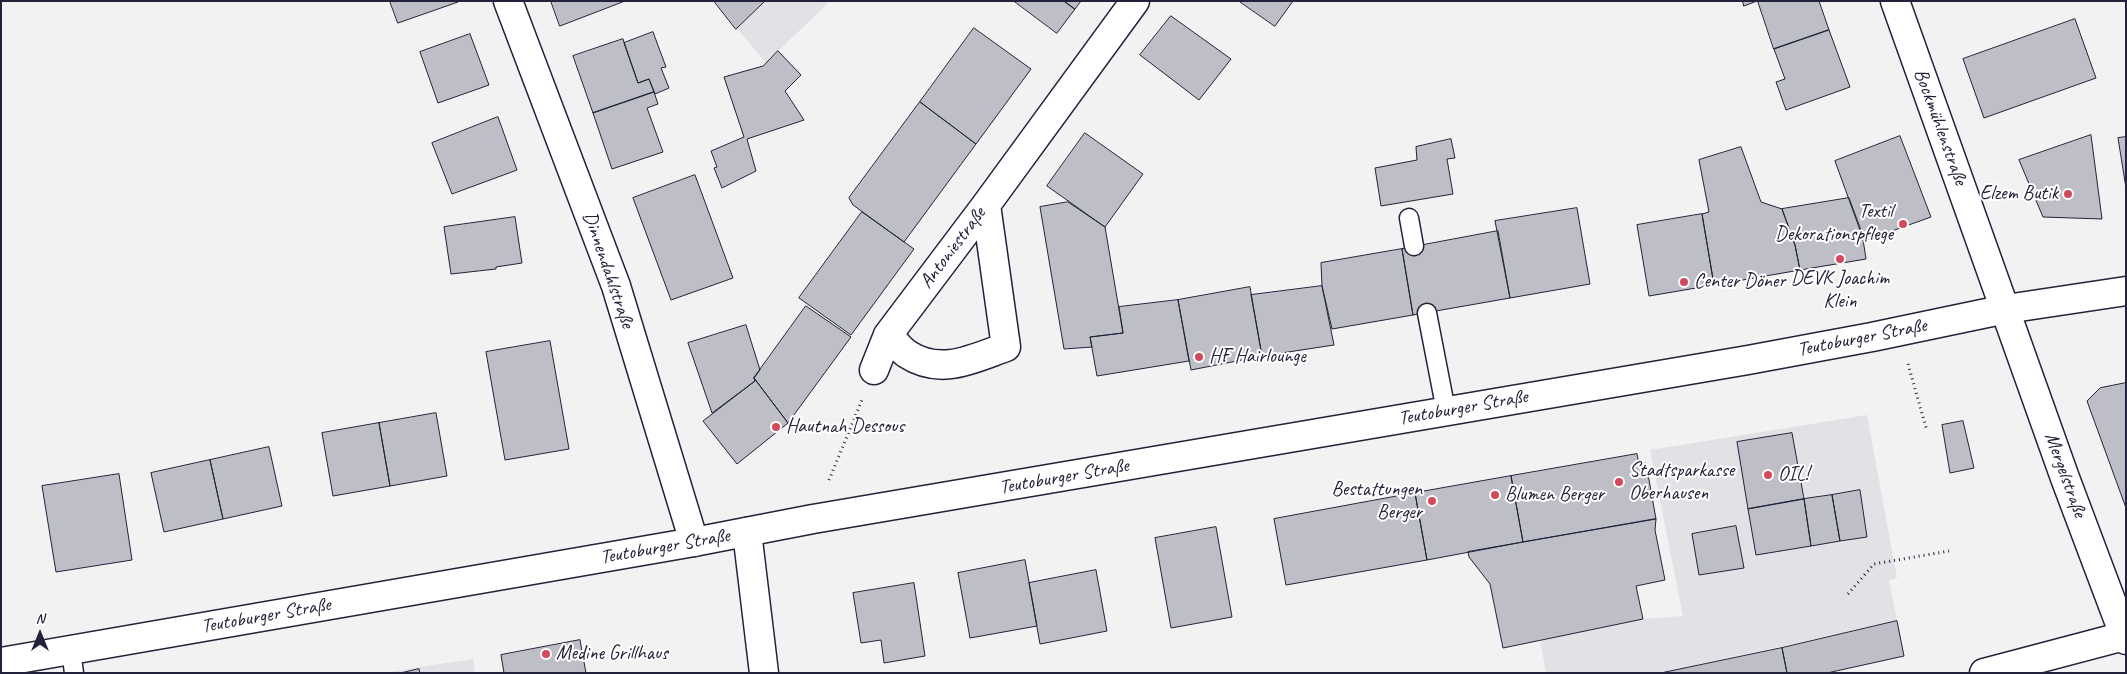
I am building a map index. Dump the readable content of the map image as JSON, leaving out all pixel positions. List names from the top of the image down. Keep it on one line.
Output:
{"streets":{"street":["Bockmühlenstraße","Antoniestraße","Dinnendahlstraße","Teutoburger Straße","Mergelstraße"]},"crossings":[["Bockmühlenstraße","Teutoburger Straße"],["Bockmühlenstraße","Mergelstraße"],["Dinnendahlstraße","Teutoburger Straße"],["Teutoburger Straße","Mergelstraße"]],"places":["Elzem Butik","Textil Dekorationspflege","DEVK Joachim Klein","Center Döner","HF Hairlounge","Hautnah Dessous","OIL!","Stadtsparkasse Oberhausen","Blumen Berger","Bestattungen Berger","Medine Grillhaus"],"north":"top"}
